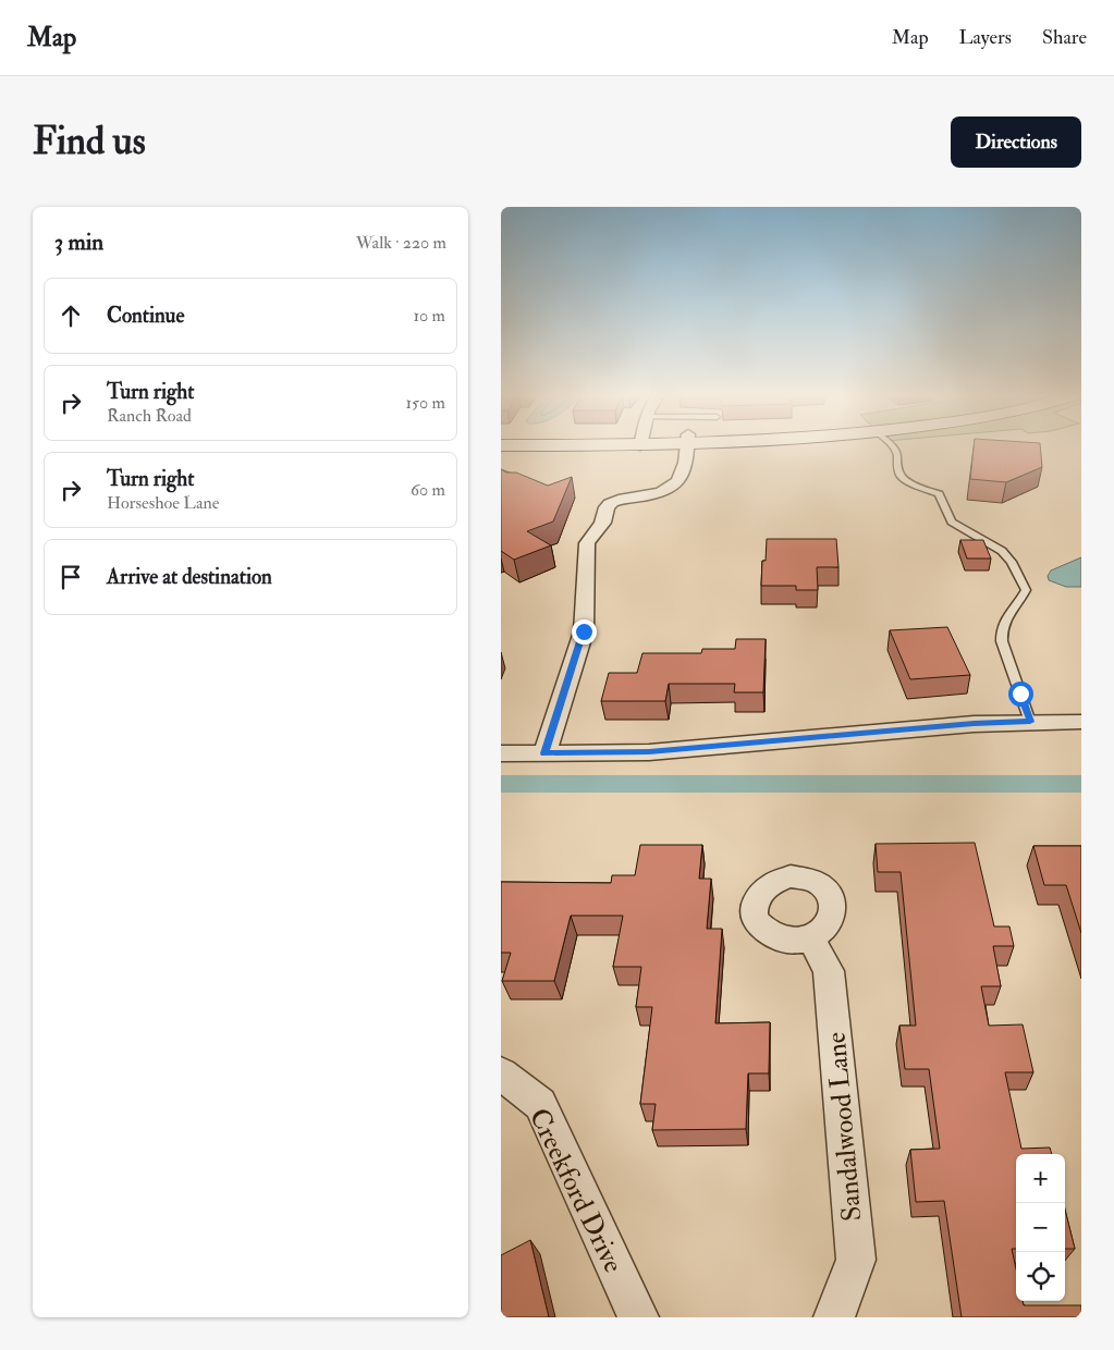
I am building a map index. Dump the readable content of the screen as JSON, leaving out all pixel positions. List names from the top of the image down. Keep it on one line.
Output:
{"streets":{"street":["Sandalwood Lane","Creekford Drive"]},"page":{"header":"Map","nav":["Map","Layers","Share"],"buttons":"Directions","title":"Find us","heading":["3 min","Walk · 220 m"],"list":[["Continue","10 m"],["Turn right","Ranch Road","150 m"],["Turn right","Horseshoe Lane","60 m"],"Arrive at destination"],"map_buttons":["+","−"]}}
